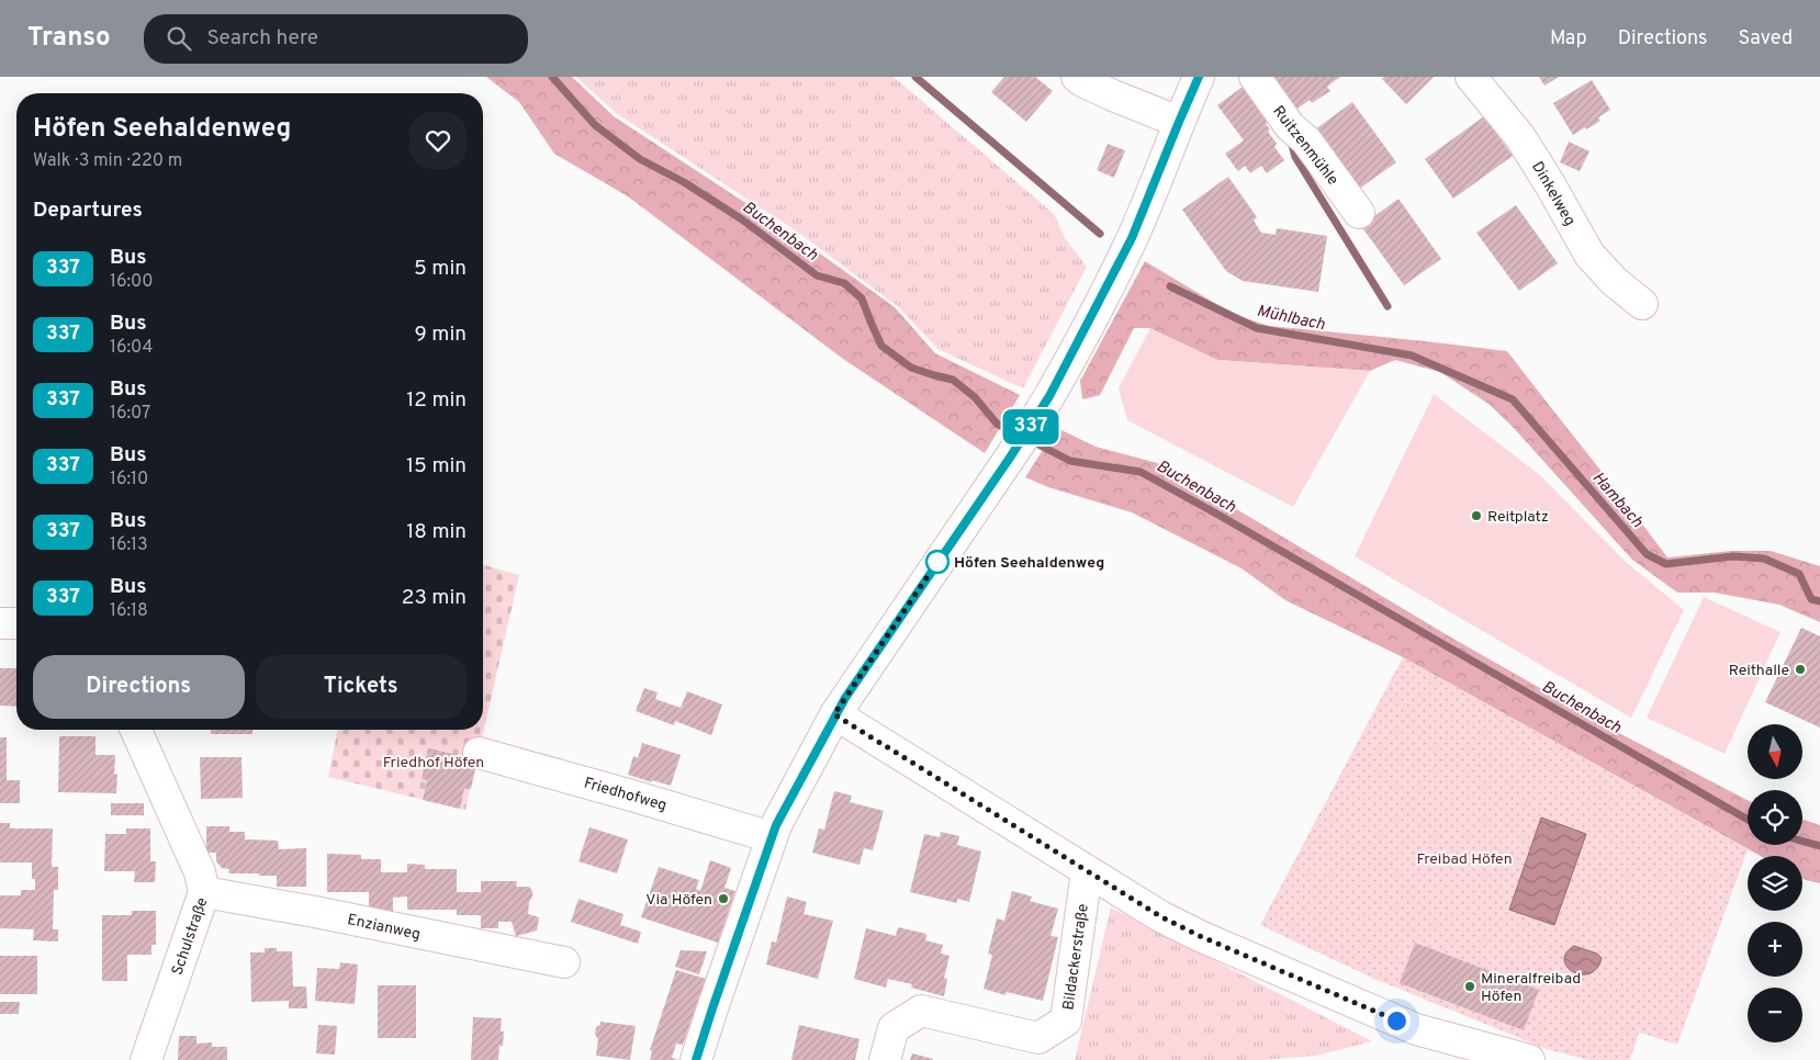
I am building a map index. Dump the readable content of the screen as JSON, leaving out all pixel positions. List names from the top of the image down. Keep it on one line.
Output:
{"streets":{"street":["Ruitzenmühle","Dinkelweg","Friedhofweg","Enzianweg","Schulstraße","Bildackerstraße"]},"crossings":[["Enzianweg","Schulstraße"]],"water":["Buchenbach","Mühlbach","Hambach"],"parks":["Friedhof Höfen","Freibad Höfen"],"places":["Reitplatz","Höfen Seehaldenweg","Reithalle","Via Höfen","Mineralfreibad Höfen"],"lines":["bus line 337"],"north":"bottom","page":{"header":"Transo","search":"Search here","nav":["Map","Directions","Saved"],"on_map":"337","heading":[["Höfen Seehaldenweg","Walk · 3 min · 220 m"],"Departures"],"list":[{"mark":"337","name":"Bus","note":"16:00","value":"5 min"},{"mark":"337","name":"Bus","note":"16:04","value":"9 min"},{"mark":"337","name":"Bus","note":"16:07","value":"12 min"},{"mark":"337","name":"Bus","note":"16:10","value":"15 min"},{"mark":"337","name":"Bus","note":"16:13","value":"18 min"},{"mark":"337","name":"Bus","note":"16:18","value":"23 min"}],"buttons":["Directions","Tickets"],"map_buttons":["+","−"]}}
